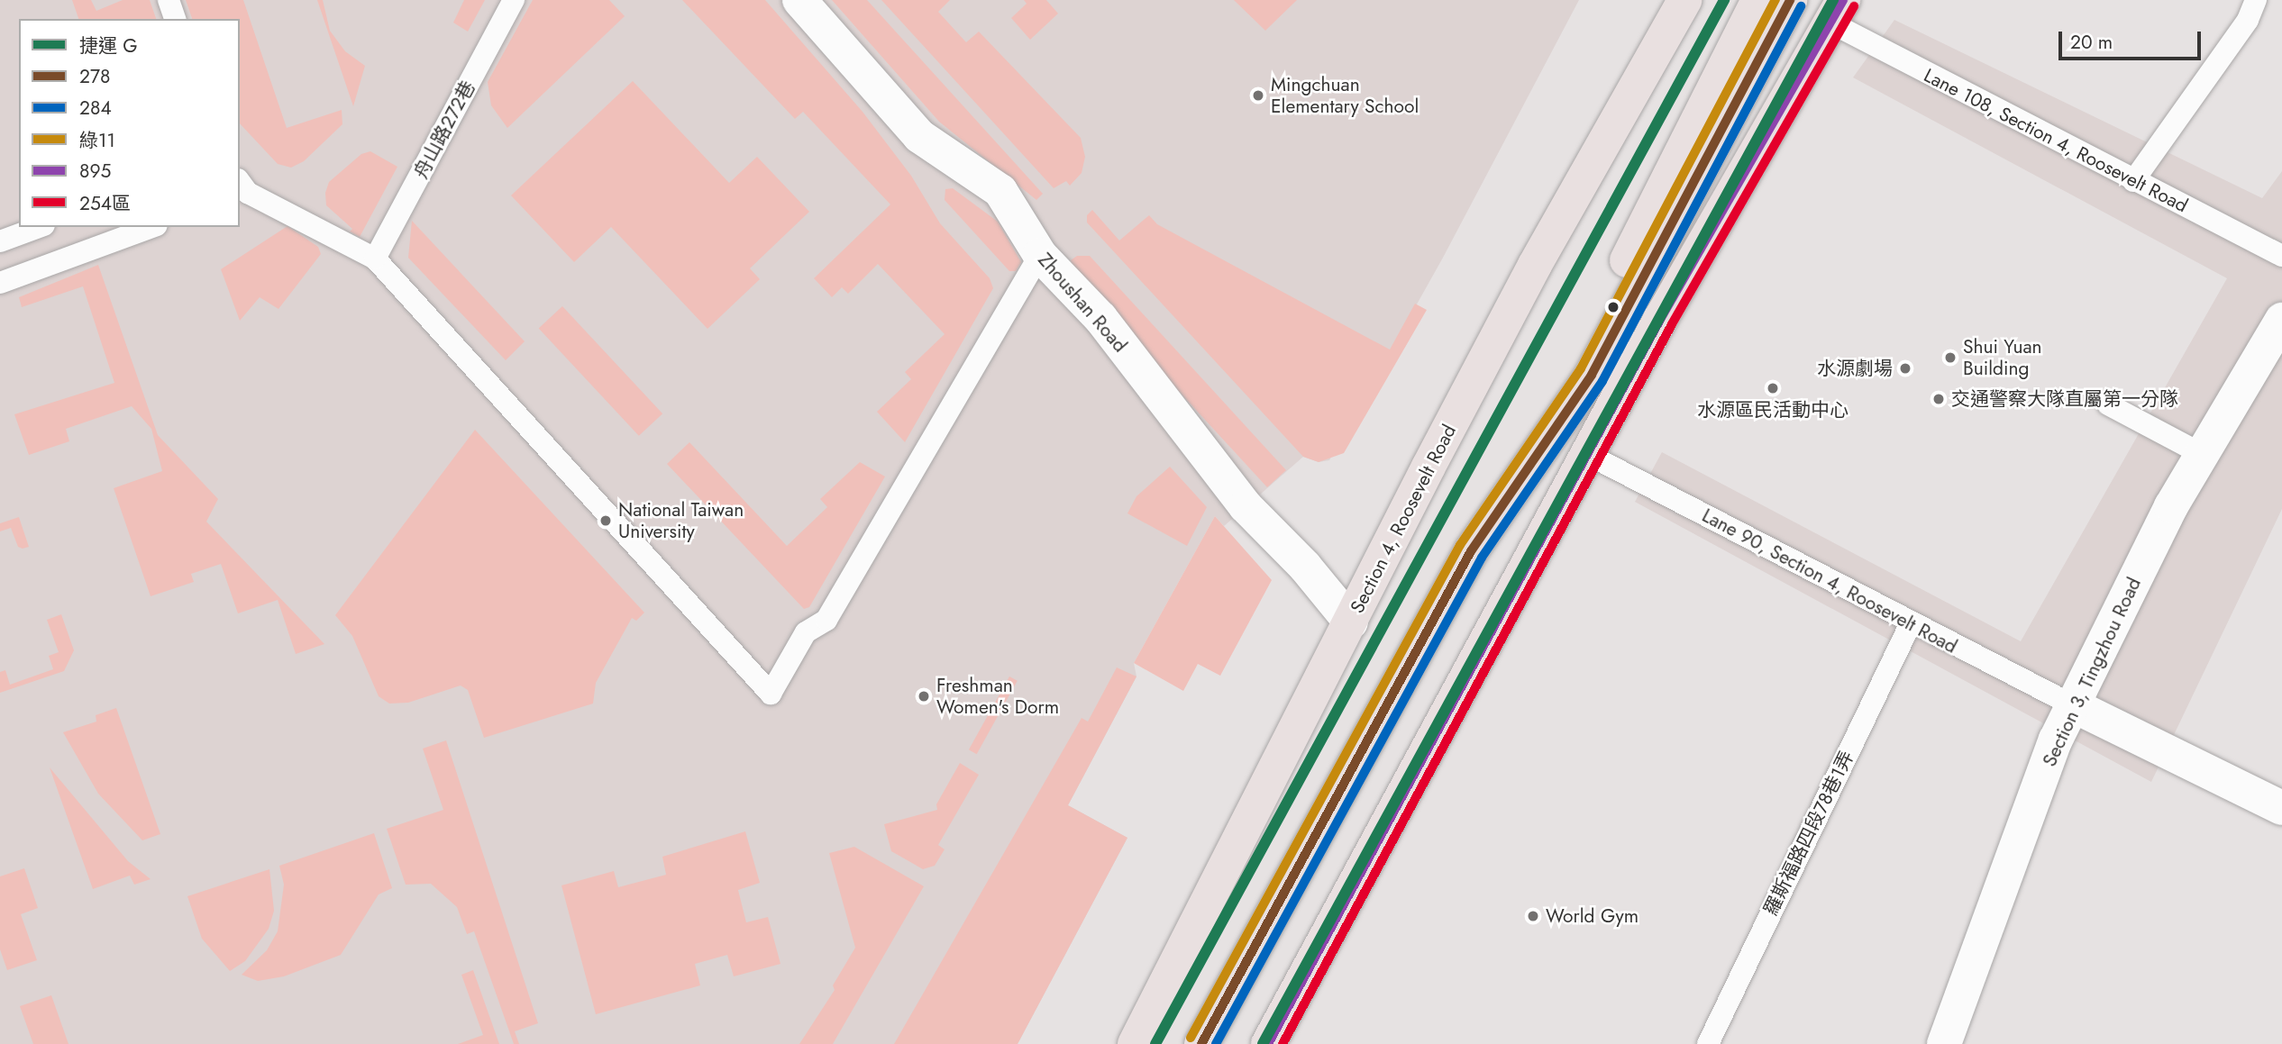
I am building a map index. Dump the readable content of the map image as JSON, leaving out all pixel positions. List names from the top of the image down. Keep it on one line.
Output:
{"streets":{"main road":["Section 4, Roosevelt Road"],"street":["Zhoushan Road","Section 3, Tingzhou Road"],"lane":["舟山路272巷","Lane 108, Section 4, Roosevelt Road","Lane 90, Section 4, Roosevelt Road","羅斯福路四段78巷1弄"]},"crossings":[["Zhoushan Road","Section 4, Roosevelt Road"],["Lane 90, Section 4, Roosevelt Road","Section 3, Tingzhou Road"],["Lane 90, Section 4, Roosevelt Road","羅斯福路四段78巷1弄"]],"places":["Mingchuan Elementary School","Shui Yuan Building","水源劇場","水源區民活動中心","交通警察大隊直屬第一分隊","National Taiwan University","Freshman Women's Dorm","World Gym"],"lines":["metro line G","transit line 278","transit line 綠11","transit line 895","transit line 284","transit line 254區"],"legend":["捷運 G","278","284","綠11","895","254區"],"scale_bar":"20 m"}
